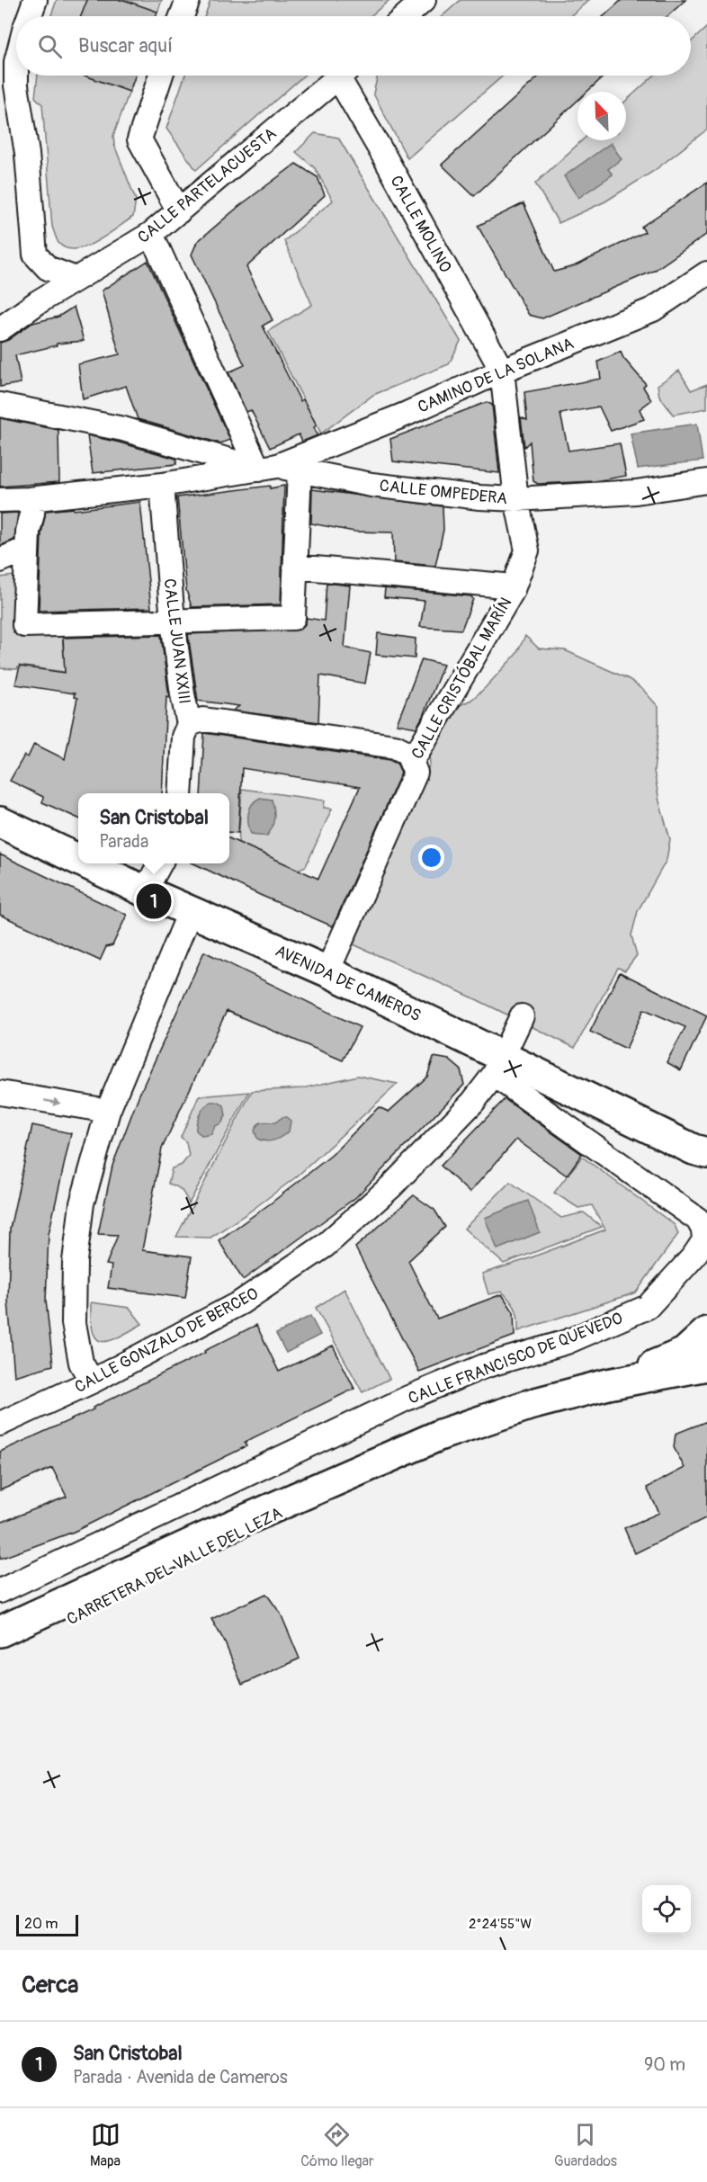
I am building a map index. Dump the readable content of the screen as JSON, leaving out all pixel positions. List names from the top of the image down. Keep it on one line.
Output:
{"streets":{"main road":["AVENIDA DE CAMEROS","CARRETERA DEL VALLE DEL LEZA"],"street":["CALLE PARTELACUESTA","CALLE MOLINO","CAMINO DE LA SOLANA","CALLE OMPEDERA","CALLE JUAN XXIII","CALLE CRISTÓBAL MARÍN","CALLE GONZALO DE BERCEO","CALLE FRANCISCO DE QUEVEDO"]},"crossings":[["CALLE MOLINO","CAMINO DE LA SOLANA"],["CALLE MOLINO","CALLE CRISTÓBAL MARÍN"],["CAMINO DE LA SOLANA","CALLE OMPEDERA"],["CAMINO DE LA SOLANA","CALLE CRISTÓBAL MARÍN"],["CALLE OMPEDERA","CALLE CRISTÓBAL MARÍN"],["CALLE CRISTÓBAL MARÍN","AVENIDA DE CAMEROS"],["AVENIDA DE CAMEROS","CALLE GONZALO DE BERCEO"],["AVENIDA DE CAMEROS","CALLE FRANCISCO DE QUEVEDO"],["CALLE GONZALO DE BERCEO","CALLE FRANCISCO DE QUEVEDO"]],"scale_bar":"20 m","north":"top left","page":{"search":"Buscar aquí","popup":["San Cristobal","Parada"],"pins":"1","scale":"20 m","heading":"Cerca","list":[{"mark":"1","name":"San Cristobal","note":"Parada · Avenida de Cameros","value":"90 m"}],"nav":["Mapa","Cómo llegar","Guardados"]},"coordinates":["2°24'55\"W"]}
